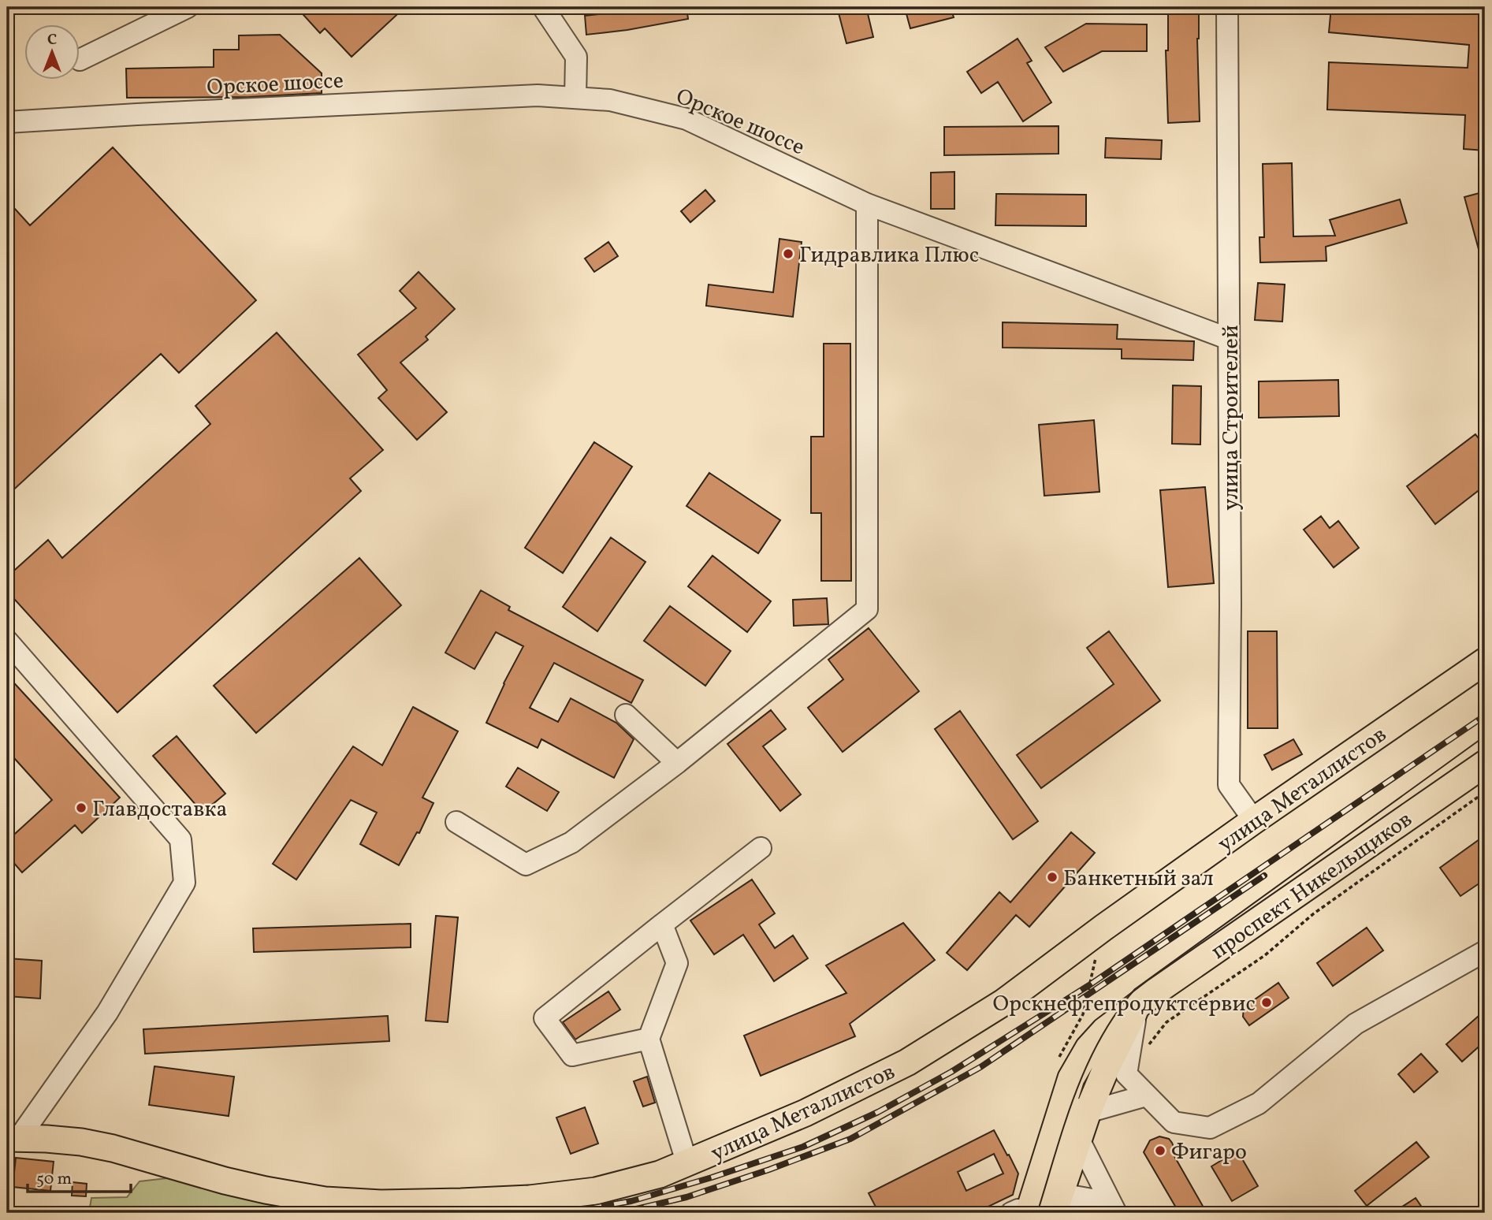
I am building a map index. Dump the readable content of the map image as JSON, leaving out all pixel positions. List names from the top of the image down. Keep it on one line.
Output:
{"streets":{"main road":["улица Металлистов","проспект Никельщиков"],"street":["Орское шоссе","улица Строителей"]},"crossings":[["Орское шоссе","улица Строителей"],["улица Строителей","улица Металлистов"]],"places":["Гидравлика Плюс","Главдоставка","Банкетный зал","Орскнефтепродуктсервис","Фигаро"],"scale_bar":"50 m","north":"top"}
